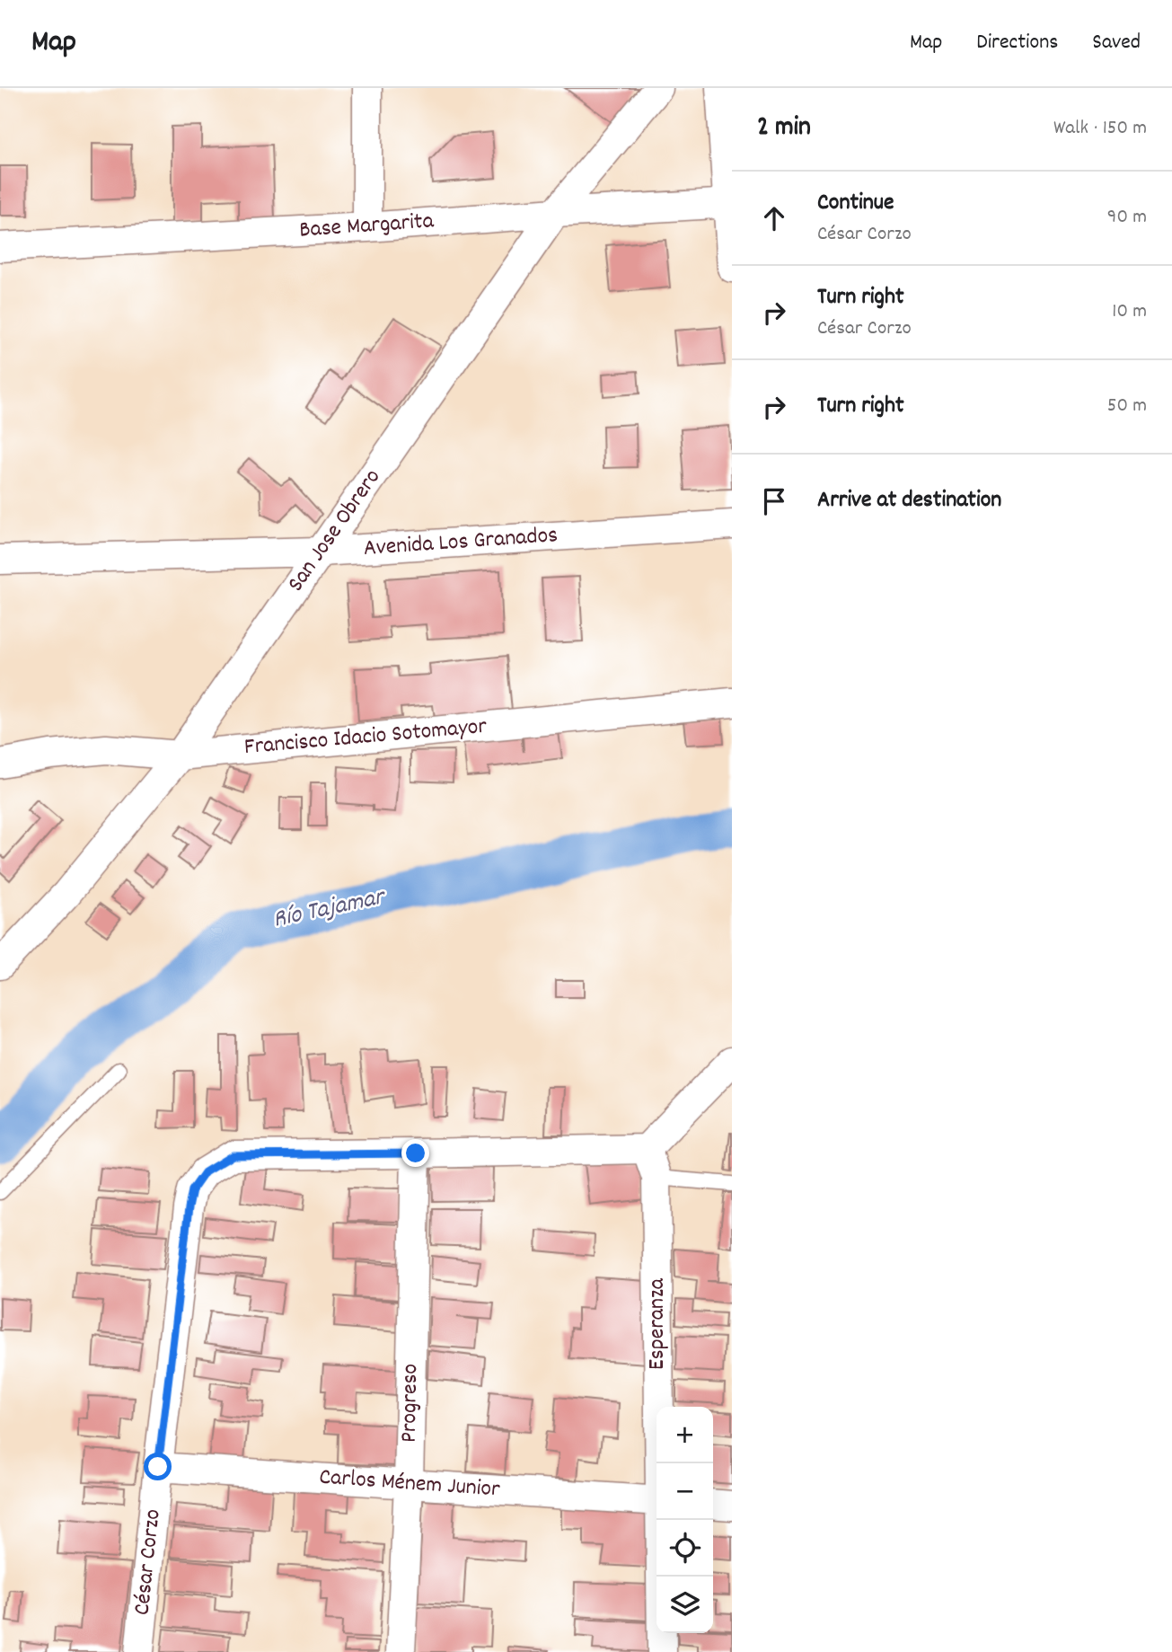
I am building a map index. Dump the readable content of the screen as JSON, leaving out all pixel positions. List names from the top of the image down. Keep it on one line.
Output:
{"streets":{"street":["Base Margarita","San Jose Obrero","Avenida Los Granados","Francisco Idacio Sotomayor","Esperanza","Progreso","Carlos Ménem Junior","César Corzo"]},"crossings":[["Base Margarita","San Jose Obrero"],["San Jose Obrero","Avenida Los Granados"],["San Jose Obrero","Francisco Idacio Sotomayor"],["Progreso","Carlos Ménem Junior"],["Progreso","César Corzo"],["Carlos Ménem Junior","César Corzo"]],"water":["Río Tajamar"],"page":{"header":"Map","nav":["Map","Directions","Saved"],"heading":["2 min","Walk · 150 m"],"list":[["Continue","César Corzo","90 m"],["Turn right","César Corzo","10 m"],["Turn right","50 m"],"Arrive at destination"],"map_buttons":["+","−"]}}
